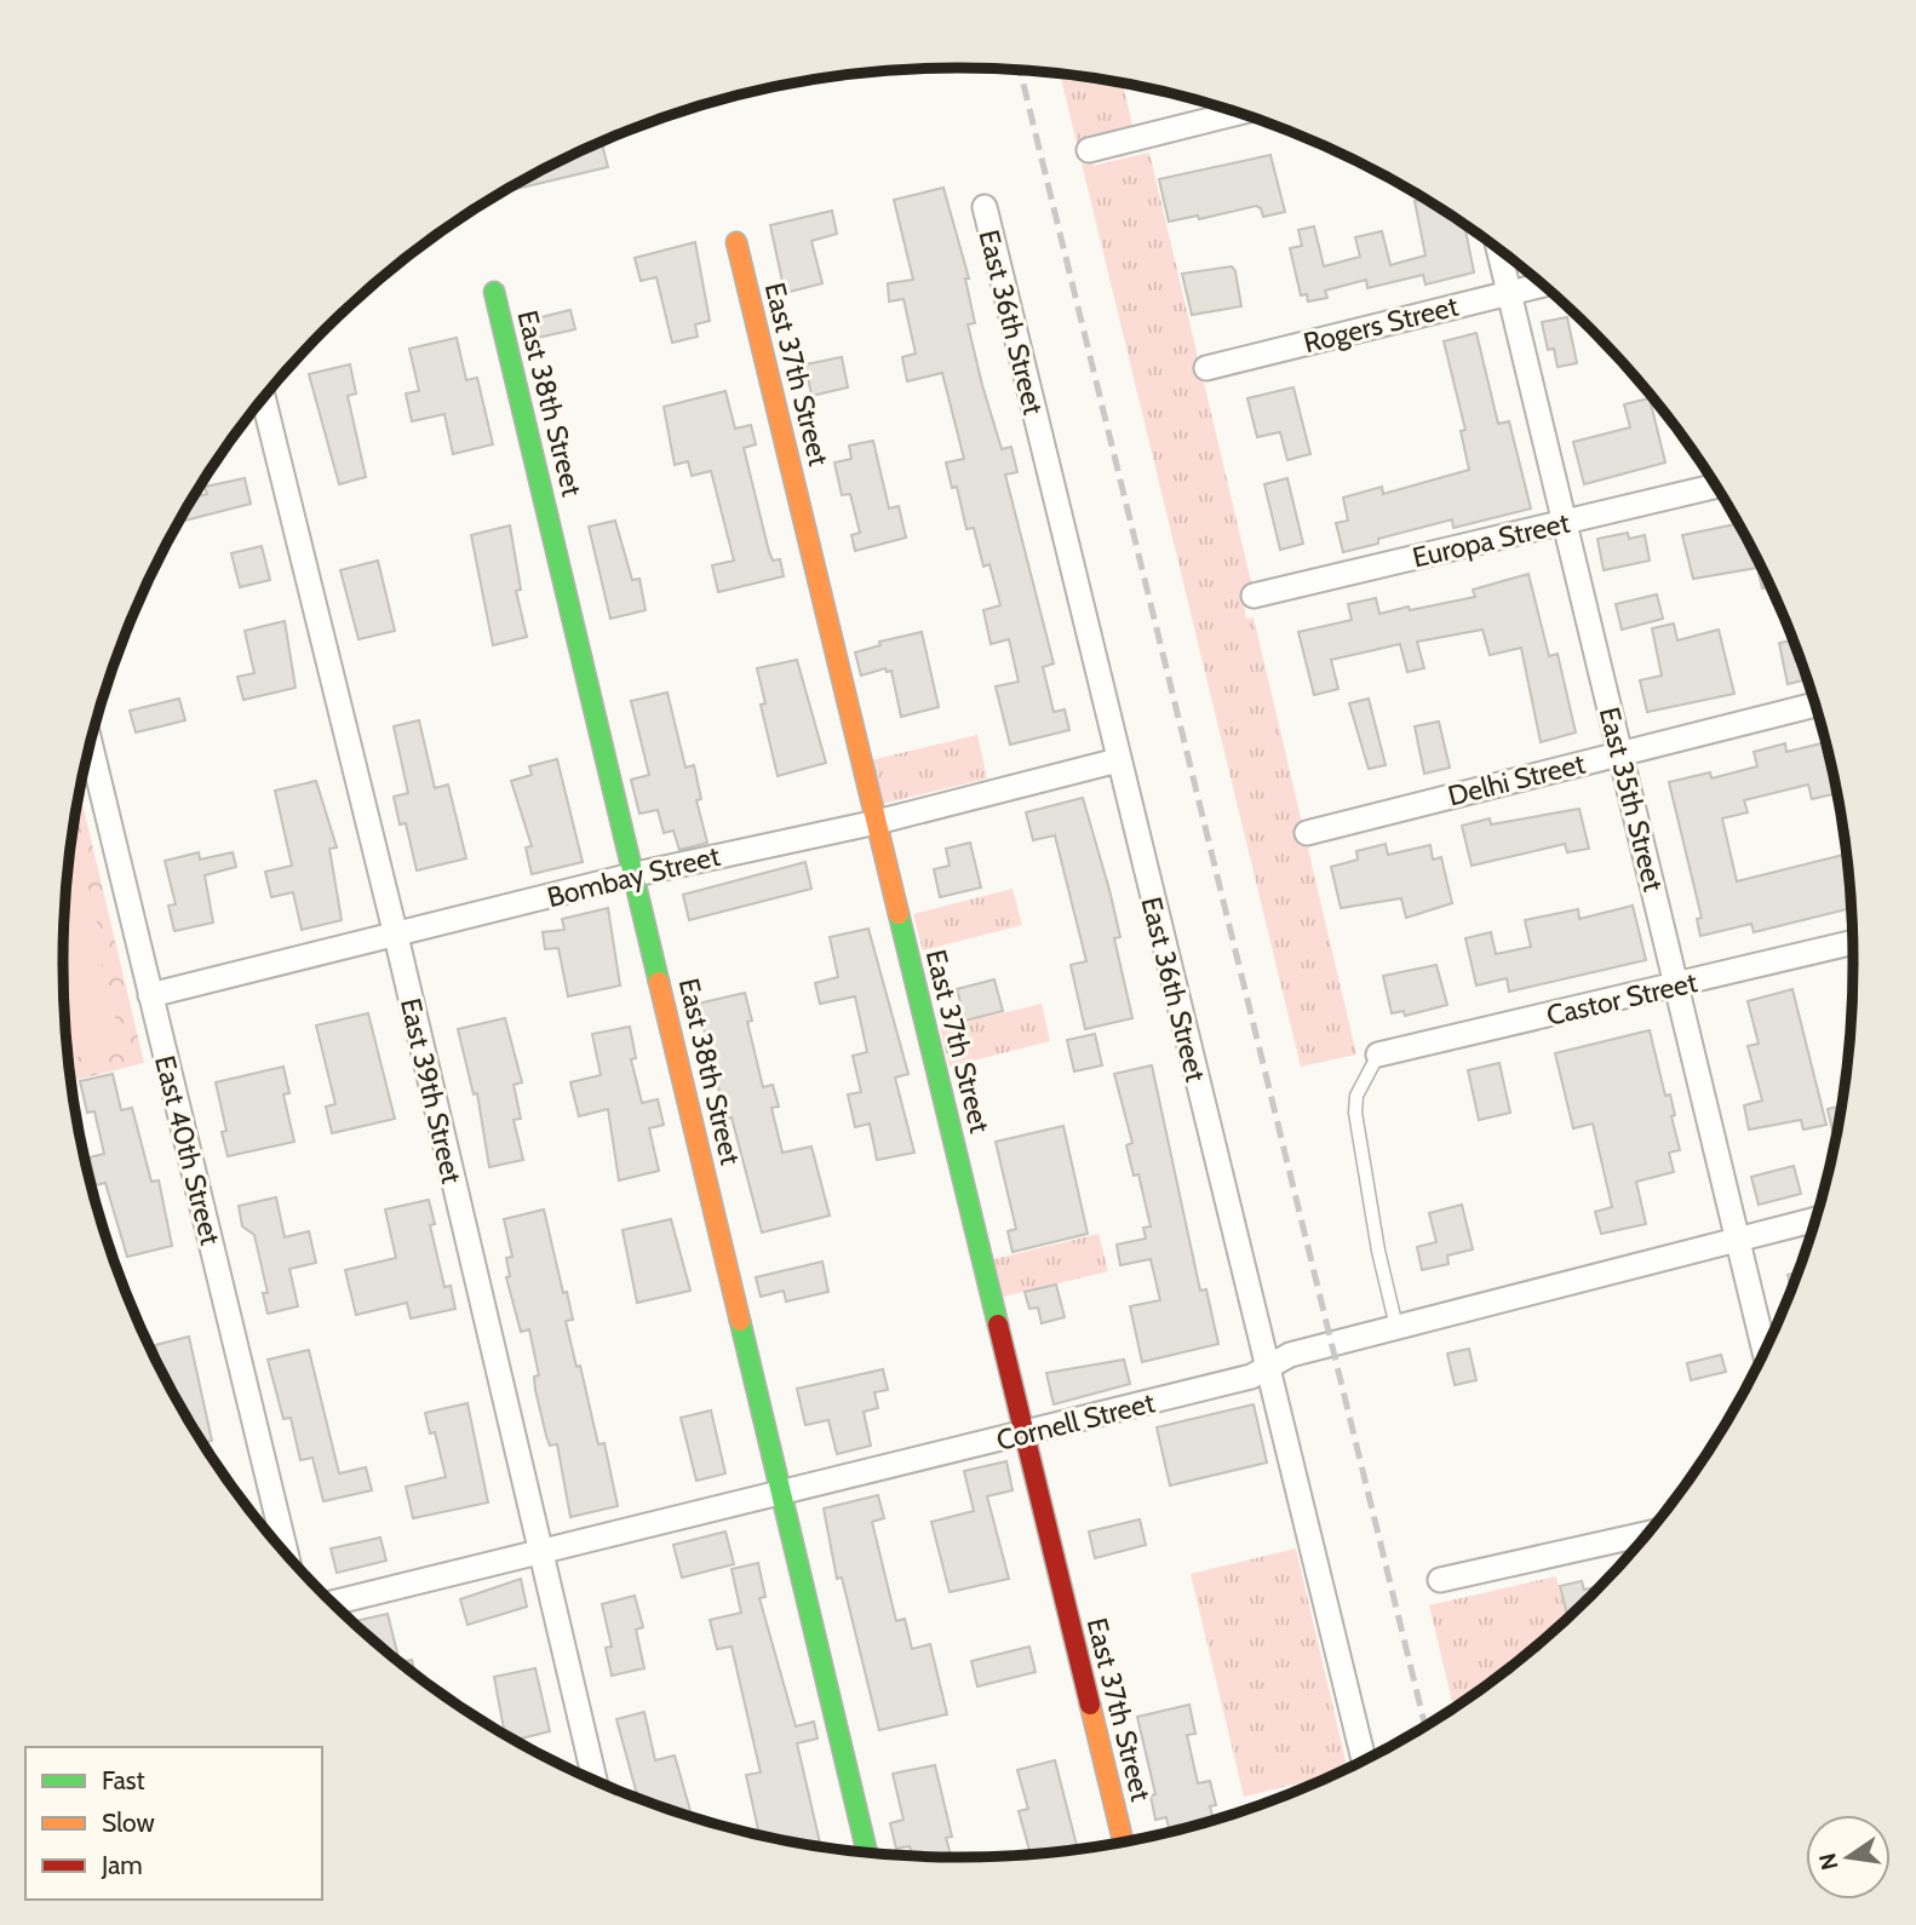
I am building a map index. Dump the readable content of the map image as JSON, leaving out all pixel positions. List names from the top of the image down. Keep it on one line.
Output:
{"streets":{"street":["East 36th Street","Rogers Street","East 37th Street","East 38th Street","Europa Street","Delhi Street","East 35th Street","Bombay Street","Castor Street","East 39th Street","East 40th Street","Cornell Street"]},"crossings":[["East 36th Street","Bombay Street"],["East 36th Street","Cornell Street"],["Rogers Street","East 35th Street"],["East 37th Street","Bombay Street"],["East 37th Street","Cornell Street"],["East 38th Street","Bombay Street"],["East 38th Street","Cornell Street"],["Europa Street","East 35th Street"],["Delhi Street","East 35th Street"],["East 35th Street","Castor Street"],["East 35th Street","Cornell Street"],["Bombay Street","East 39th Street"],["Bombay Street","East 40th Street"],["East 39th Street","Cornell Street"]],"legend":["Fast","Slow","Jam"],"north":"left"}
